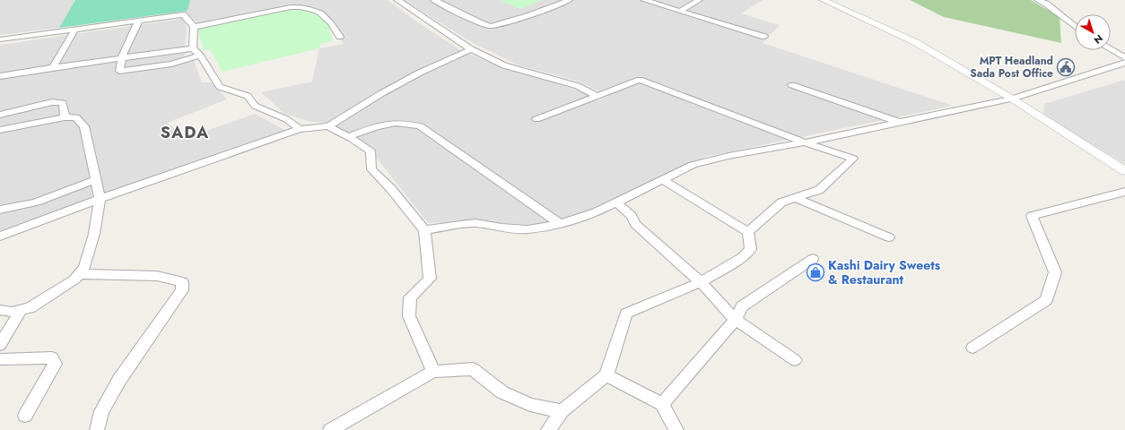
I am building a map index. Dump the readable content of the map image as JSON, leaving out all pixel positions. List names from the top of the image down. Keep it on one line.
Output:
{"districts":["SADA"],"places":{"public building":["MPT Headland Sada Post Office"],"shop":["Kashi Dairy Sweets & Restaurant"]},"north":"bottom right"}
